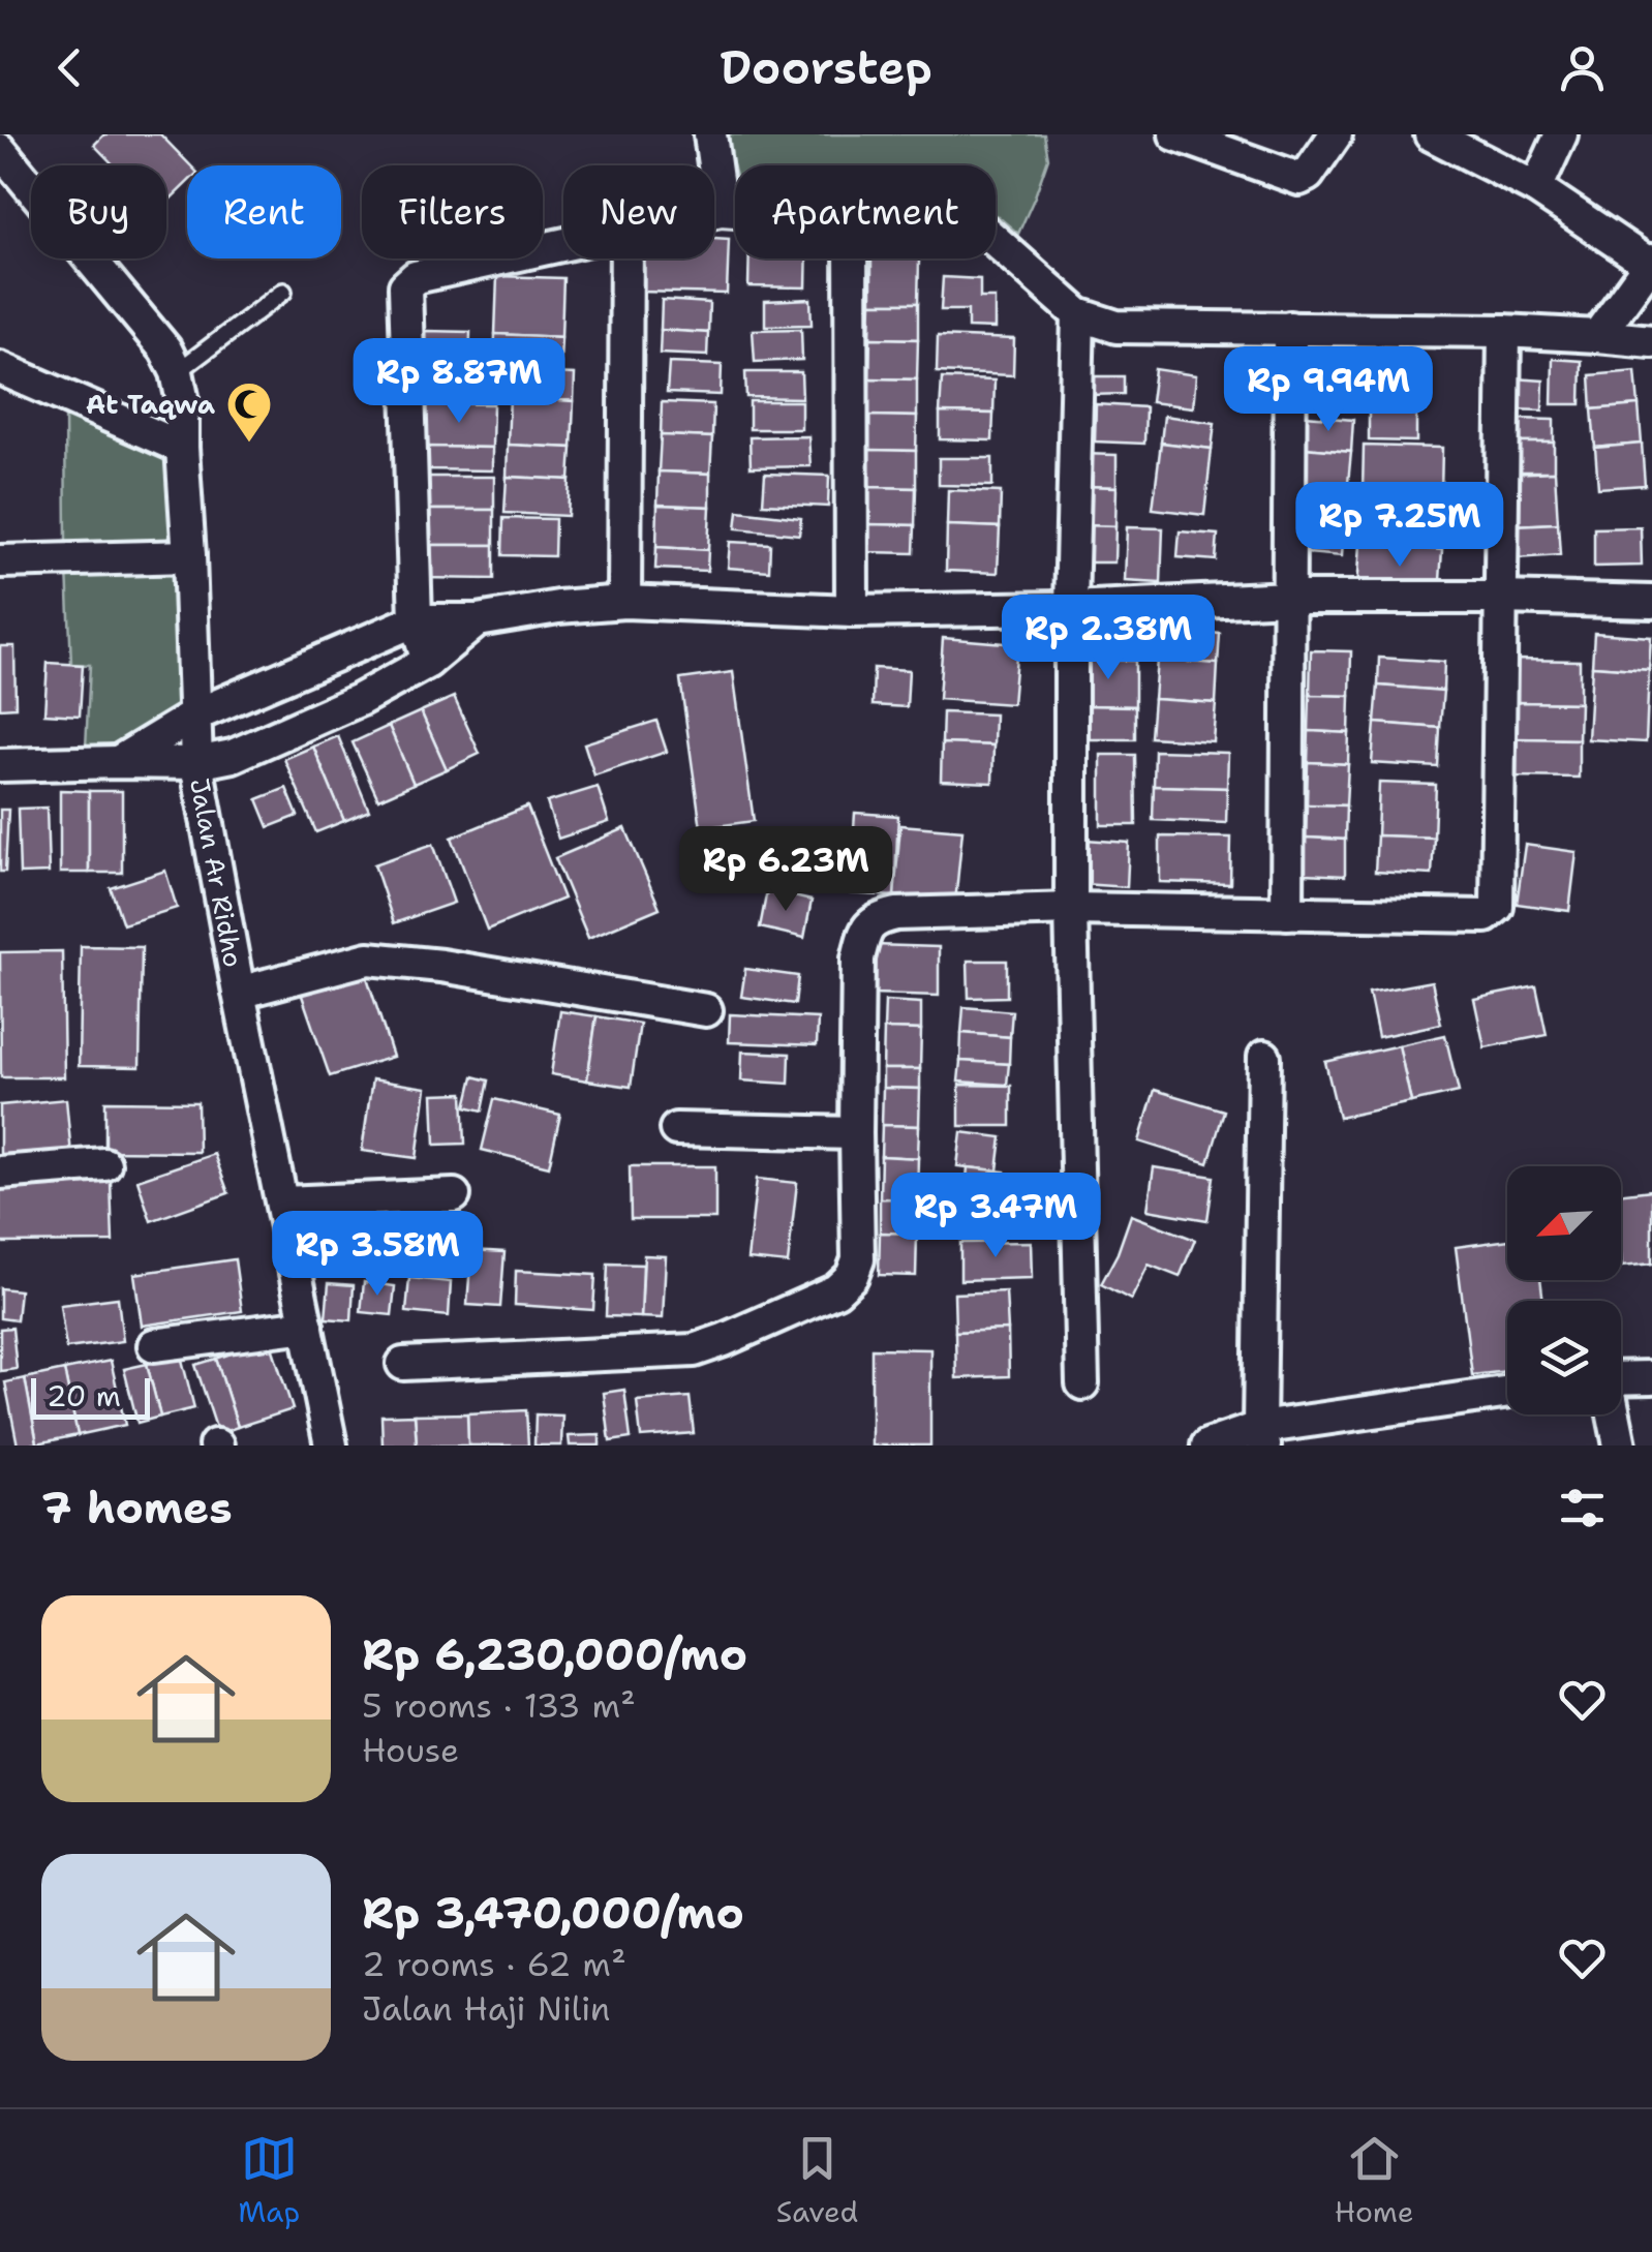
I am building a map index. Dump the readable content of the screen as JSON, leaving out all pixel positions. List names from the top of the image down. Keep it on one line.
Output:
{"streets":{"street":["Jalan Ar Ridho"]},"places":{"mosque":["At Taqwa"]},"scale_bar":"20 m","north":"bottom left","page":{"header":"Doorstep","chip":["Buy","Rent","Filters","New","Apartment"],"price":["Rp 8.87M","Rp 9.94M","Rp 7.25M","Rp 2.38M","Rp 6.23M","Rp 3.47M","Rp 3.58M"],"scale":"20 m","heading":"7 homes","list":[{"name":"Rp 6,230,000/mo","note":"5 rooms · 133 m² · House"},{"name":"Rp 3,470,000/mo","note":"2 rooms · 62 m² · Jalan Haji Nilin"}],"tabs":["Map","Saved","Home"]}}
